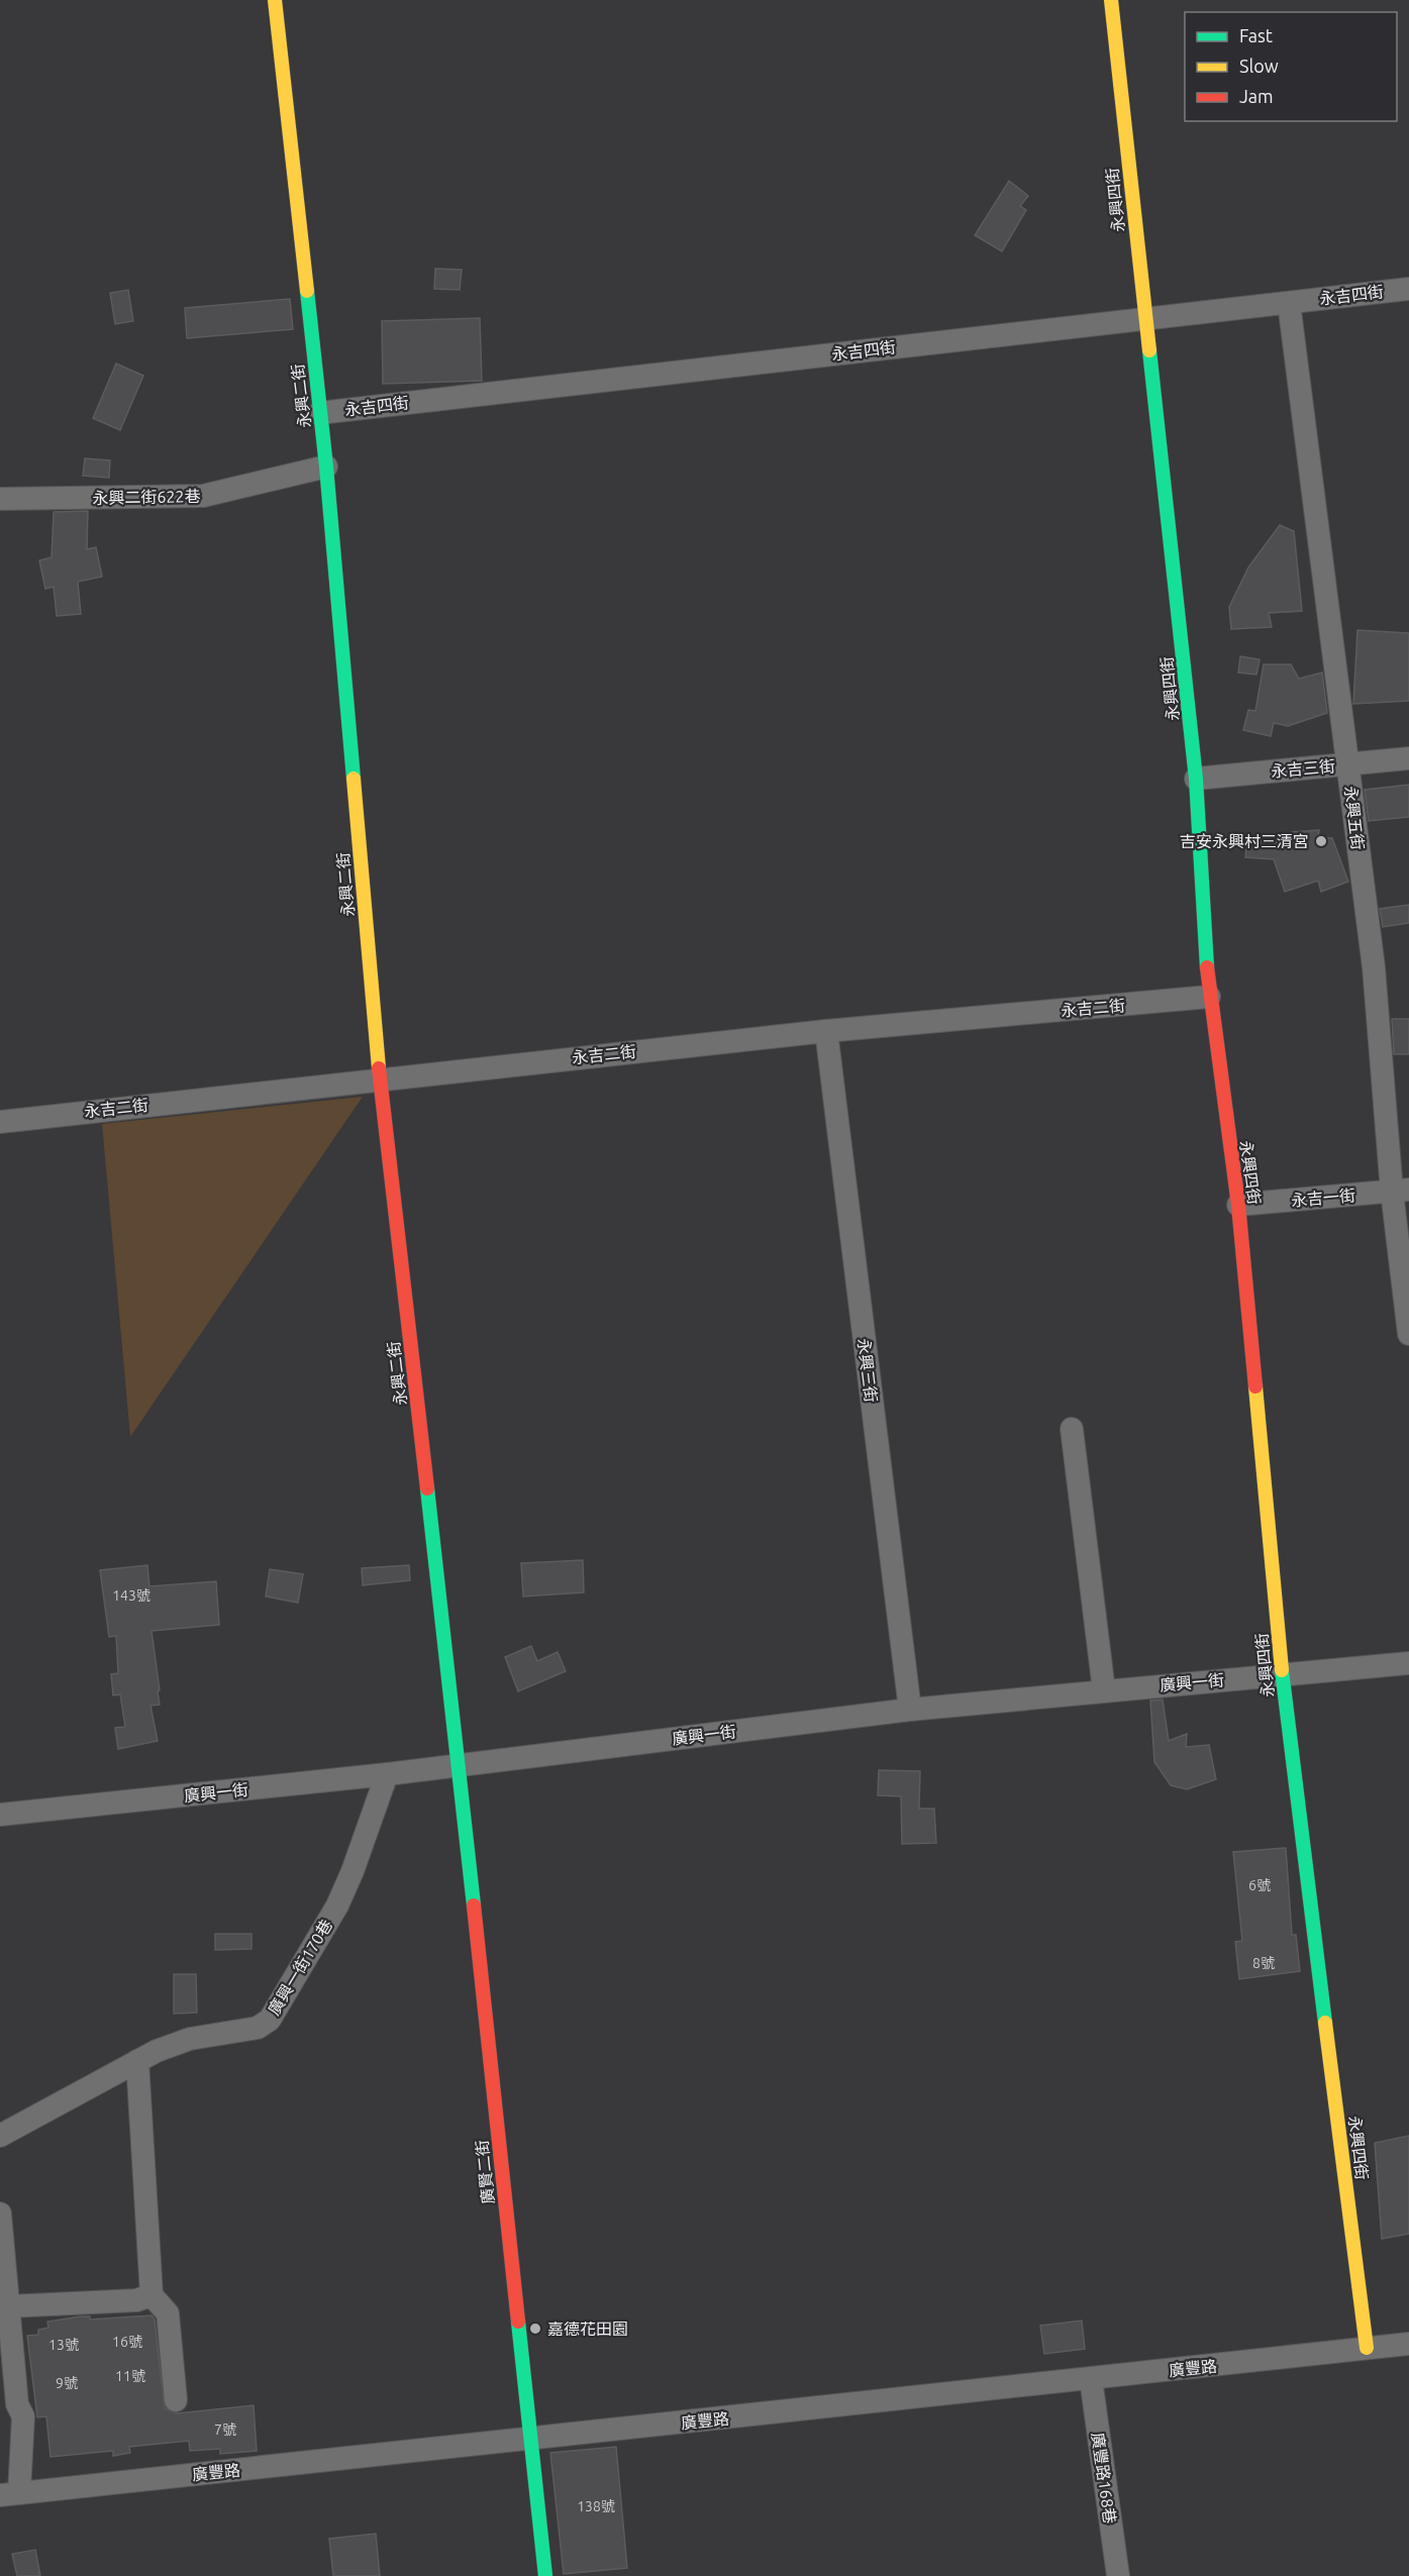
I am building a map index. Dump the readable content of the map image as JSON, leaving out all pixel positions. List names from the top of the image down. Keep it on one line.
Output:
{"streets":{"street":["永興四街","永吉四街","永興二街","永興二街622巷","永吉三街","永興五街","永吉二街","永吉一街","永興三街","廣興一街","廣興一街170巷","廣賢二街","廣豐路","廣豐路168巷"]},"crossings":[["永興四街","永吉四街"],["永興四街","永吉三街"],["永興四街","永吉二街"],["永興四街","永吉一街"],["永興四街","廣興一街"],["永興四街","廣豐路"],["永吉四街","永興二街"],["永吉四街","永興五街"],["永興二街","永興二街622巷"],["永興二街","永吉二街"],["永興二街","廣興一街"],["永興二街","廣賢二街"],["永吉三街","永興五街"],["永興五街","永吉一街"],["永吉二街","永興三街"],["永興三街","廣興一街"],["廣興一街","廣興一街170巷"],["廣興一街","廣賢二街"],["廣賢二街","廣豐路"],["廣豐路","廣豐路168巷"]],"places":["吉安永興村三清宮","嘉德花田園"],"house_numbers":["143號","6號","8號","16號","13號","11號","9號","7號","138號"],"legend":["Fast","Slow","Jam"]}
